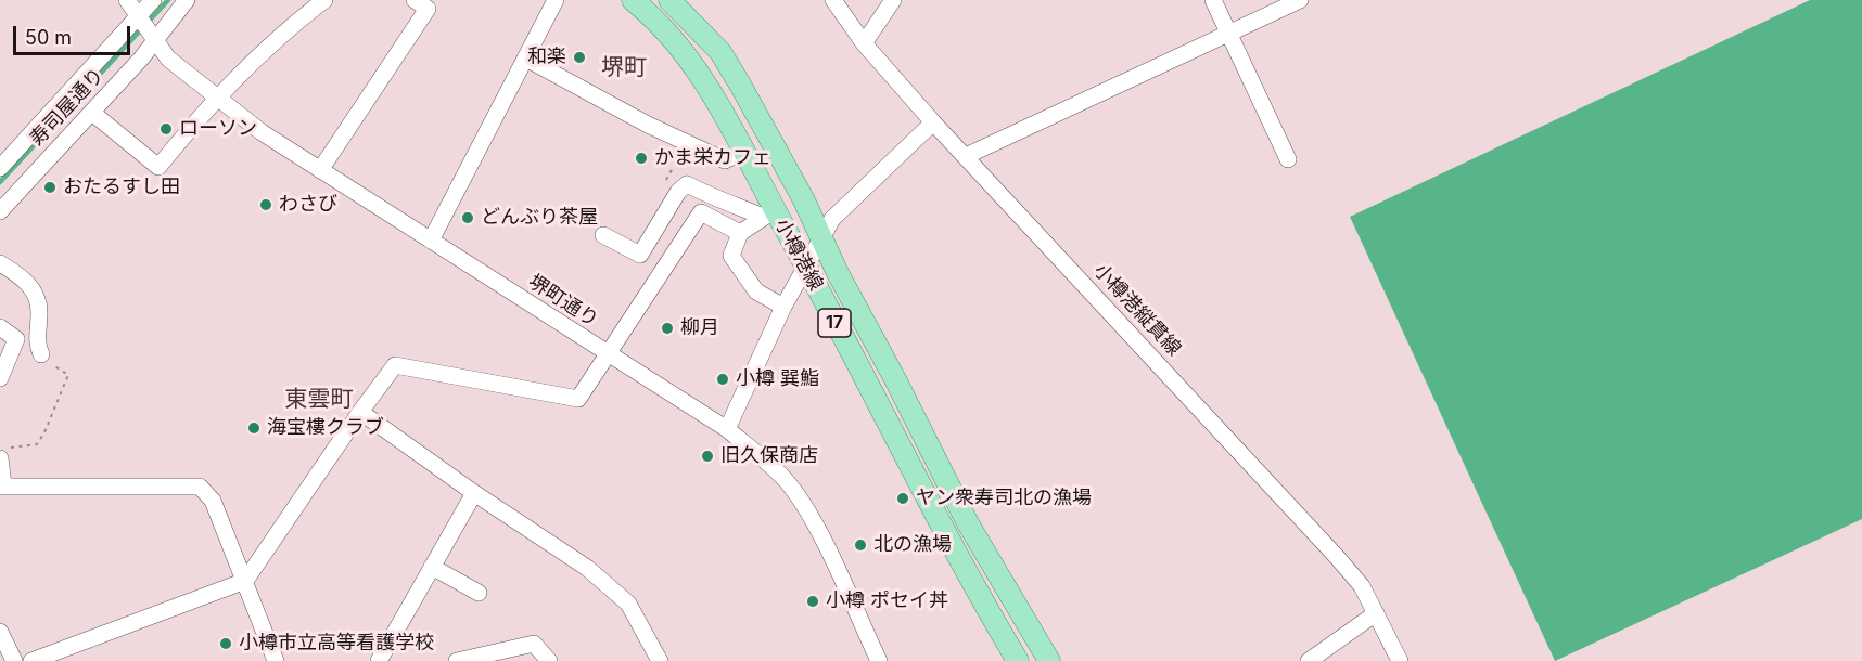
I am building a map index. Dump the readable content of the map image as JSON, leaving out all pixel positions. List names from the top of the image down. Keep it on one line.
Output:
{"streets":{"main road":["小樽港線","17"],"street":["寿司屋通り","堺町通り","小樽港縦貫線"]},"crossings":[["寿司屋通り","堺町通り"]],"districts":["堺町","東雲町"],"places":["和楽","ローソン","かま栄カフェ","おたるすし田","わさび","どんぶり茶屋","柳月","小樽 巽鮨","海宝樓クラブ","旧久保商店","ヤン衆寿司北の漁場","北の漁場","小樽 ポセイ丼","小樽市立高等看護学校"],"scale_bar":"50 m"}
